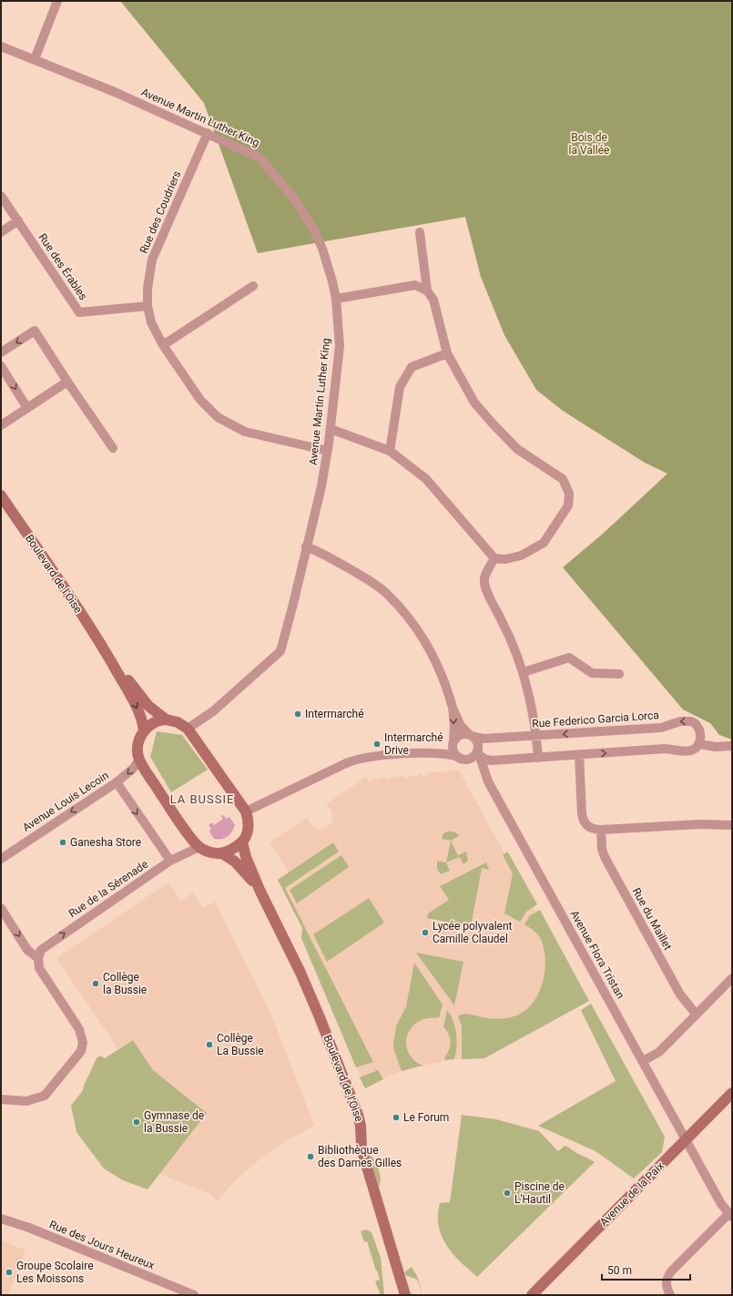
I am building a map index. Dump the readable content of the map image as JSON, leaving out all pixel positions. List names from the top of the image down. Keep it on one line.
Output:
{"streets":{"main road":["Boulevard de l'Oise","Avenue de la Paix"],"street":["Avenue Martin Luther King","Rue des Coudriers","Rue des Érables","Rue Federico Garcia Lorca","Avenue Louis Lecoin","Rue de la Sérenade","Rue du Maillet","Avenue Flora Tristan","Rue des Jours Heureux"]},"crossings":[["Avenue Martin Luther King","Rue des Coudriers"],["Avenue Martin Luther King","Boulevard de l'Oise"],["Rue des Coudriers","Rue des Érables"],["Avenue Flora Tristan","Avenue de la Paix"]],"one_way":["Avenue Louis Lecoin","Rue de la Sérenade"],"districts":["LA BUSSIE"],"parks":["Bois de la Vallée"],"places":["Intermarché","Intermarché Drive","Ganesha Store","Lycée polyvalent Camille Claudel","Collège la Bussie","Collège La Bussie","Le Forum","Gymnase de la Bussie","Bibliothèque des Dames Gilles","Piscine de L'Hautil","Groupe Scolaire Les Moissons"],"scale_bar":"50 m"}
